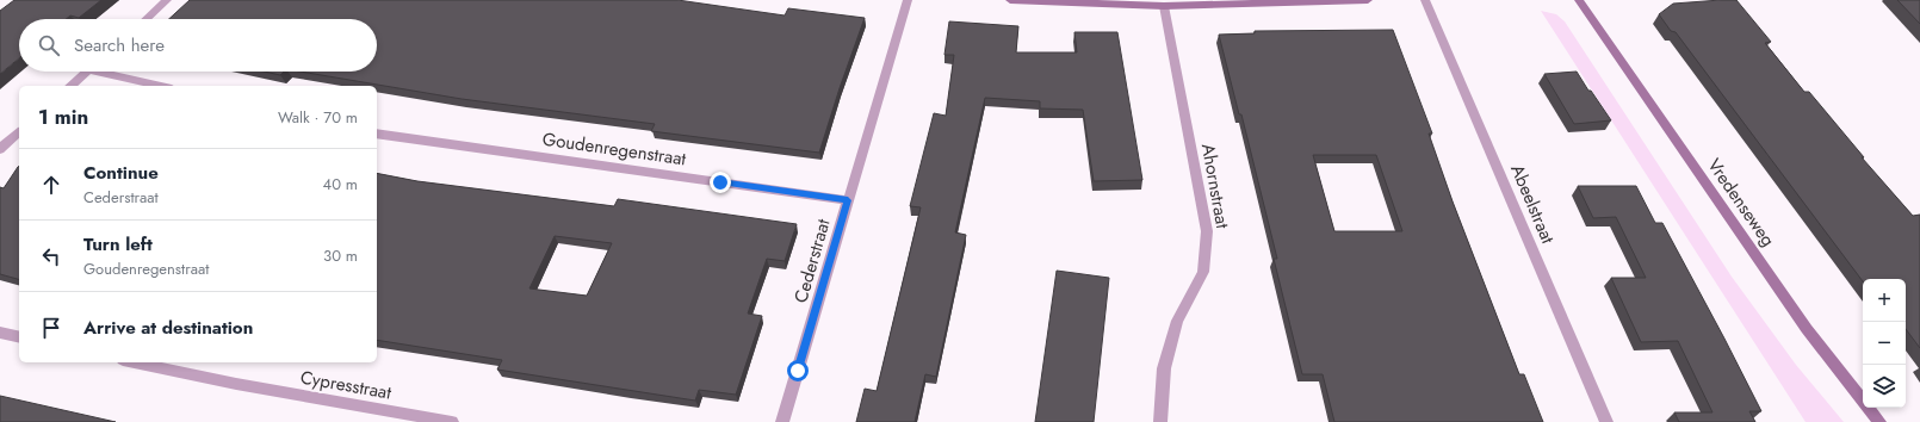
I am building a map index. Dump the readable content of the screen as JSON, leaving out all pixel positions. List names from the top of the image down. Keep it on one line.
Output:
{"streets":{"main road":["Vredenseweg"],"street":["Goudenregenstraat","Ahornstraat","Abeelstraat","Cederstraat","Cypresstraat"]},"crossings":[["Goudenregenstraat","Cederstraat"]],"page":{"search":"Search here","heading":["1 min","Walk · 70 m"],"list":[["Continue","Cederstraat","40 m"],["Turn left","Goudenregenstraat","30 m"],"Arrive at destination"],"map_buttons":["+","−"]}}
